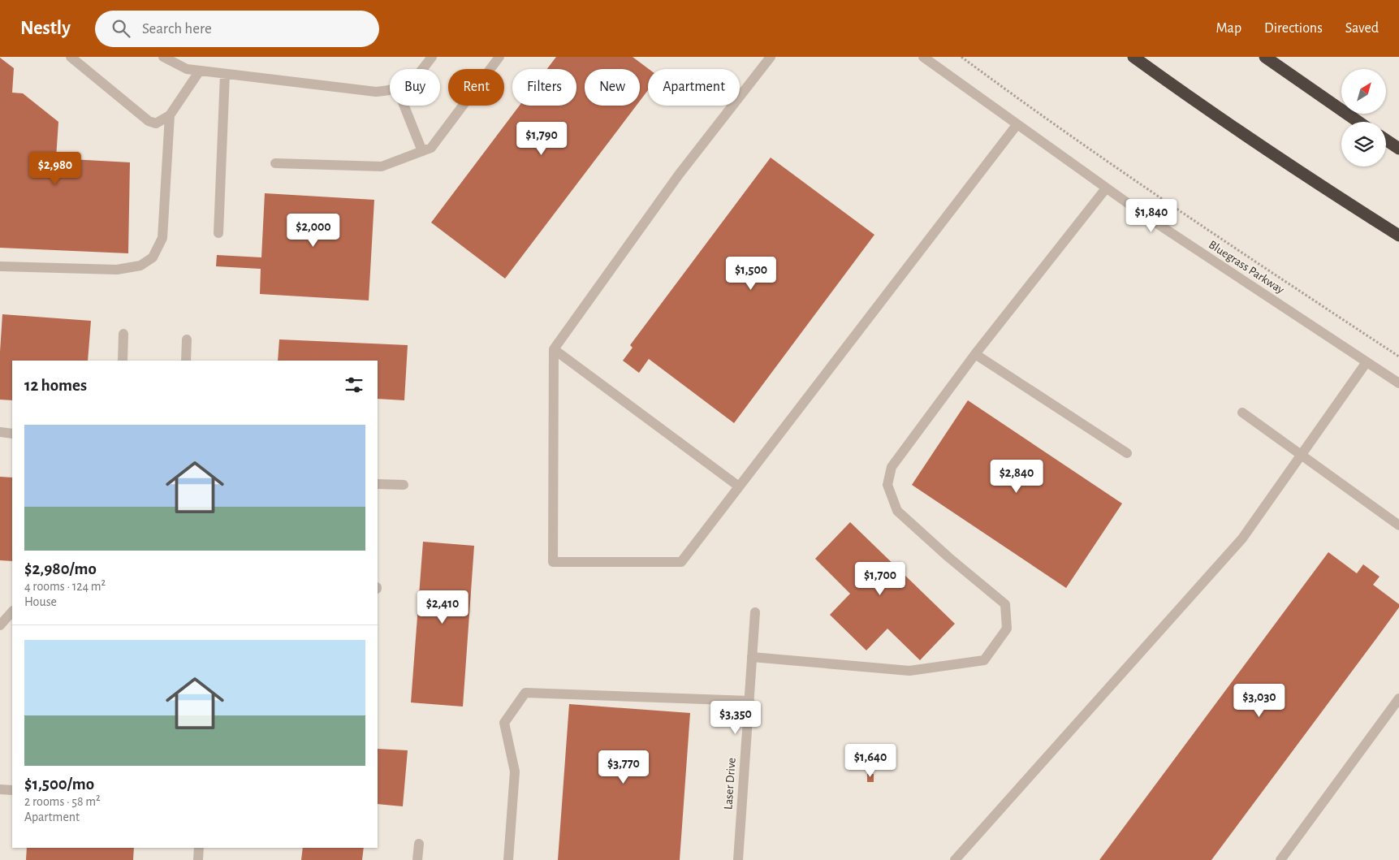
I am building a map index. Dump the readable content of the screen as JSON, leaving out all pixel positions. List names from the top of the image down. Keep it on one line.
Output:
{"streets":{"street":["Bluegrass Parkway","Laser Drive"]},"north":"top right","page":{"header":"Nestly","search":"Search here","nav":["Map","Directions","Saved"],"chip":["Buy","Rent","Filters","New","Apartment"],"price":["$1,790","$2,980","$1,840","$2,000","$1,500","$2,840","$1,700","$2,410","$3,030","$3,350","$1,640","$3,770"],"heading":"12 homes","list":[{"name":"$2,980/mo","note":"4 rooms · 124 m² · House"},{"name":"$1,500/mo","note":"2 rooms · 58 m² · Apartment"}]}}
